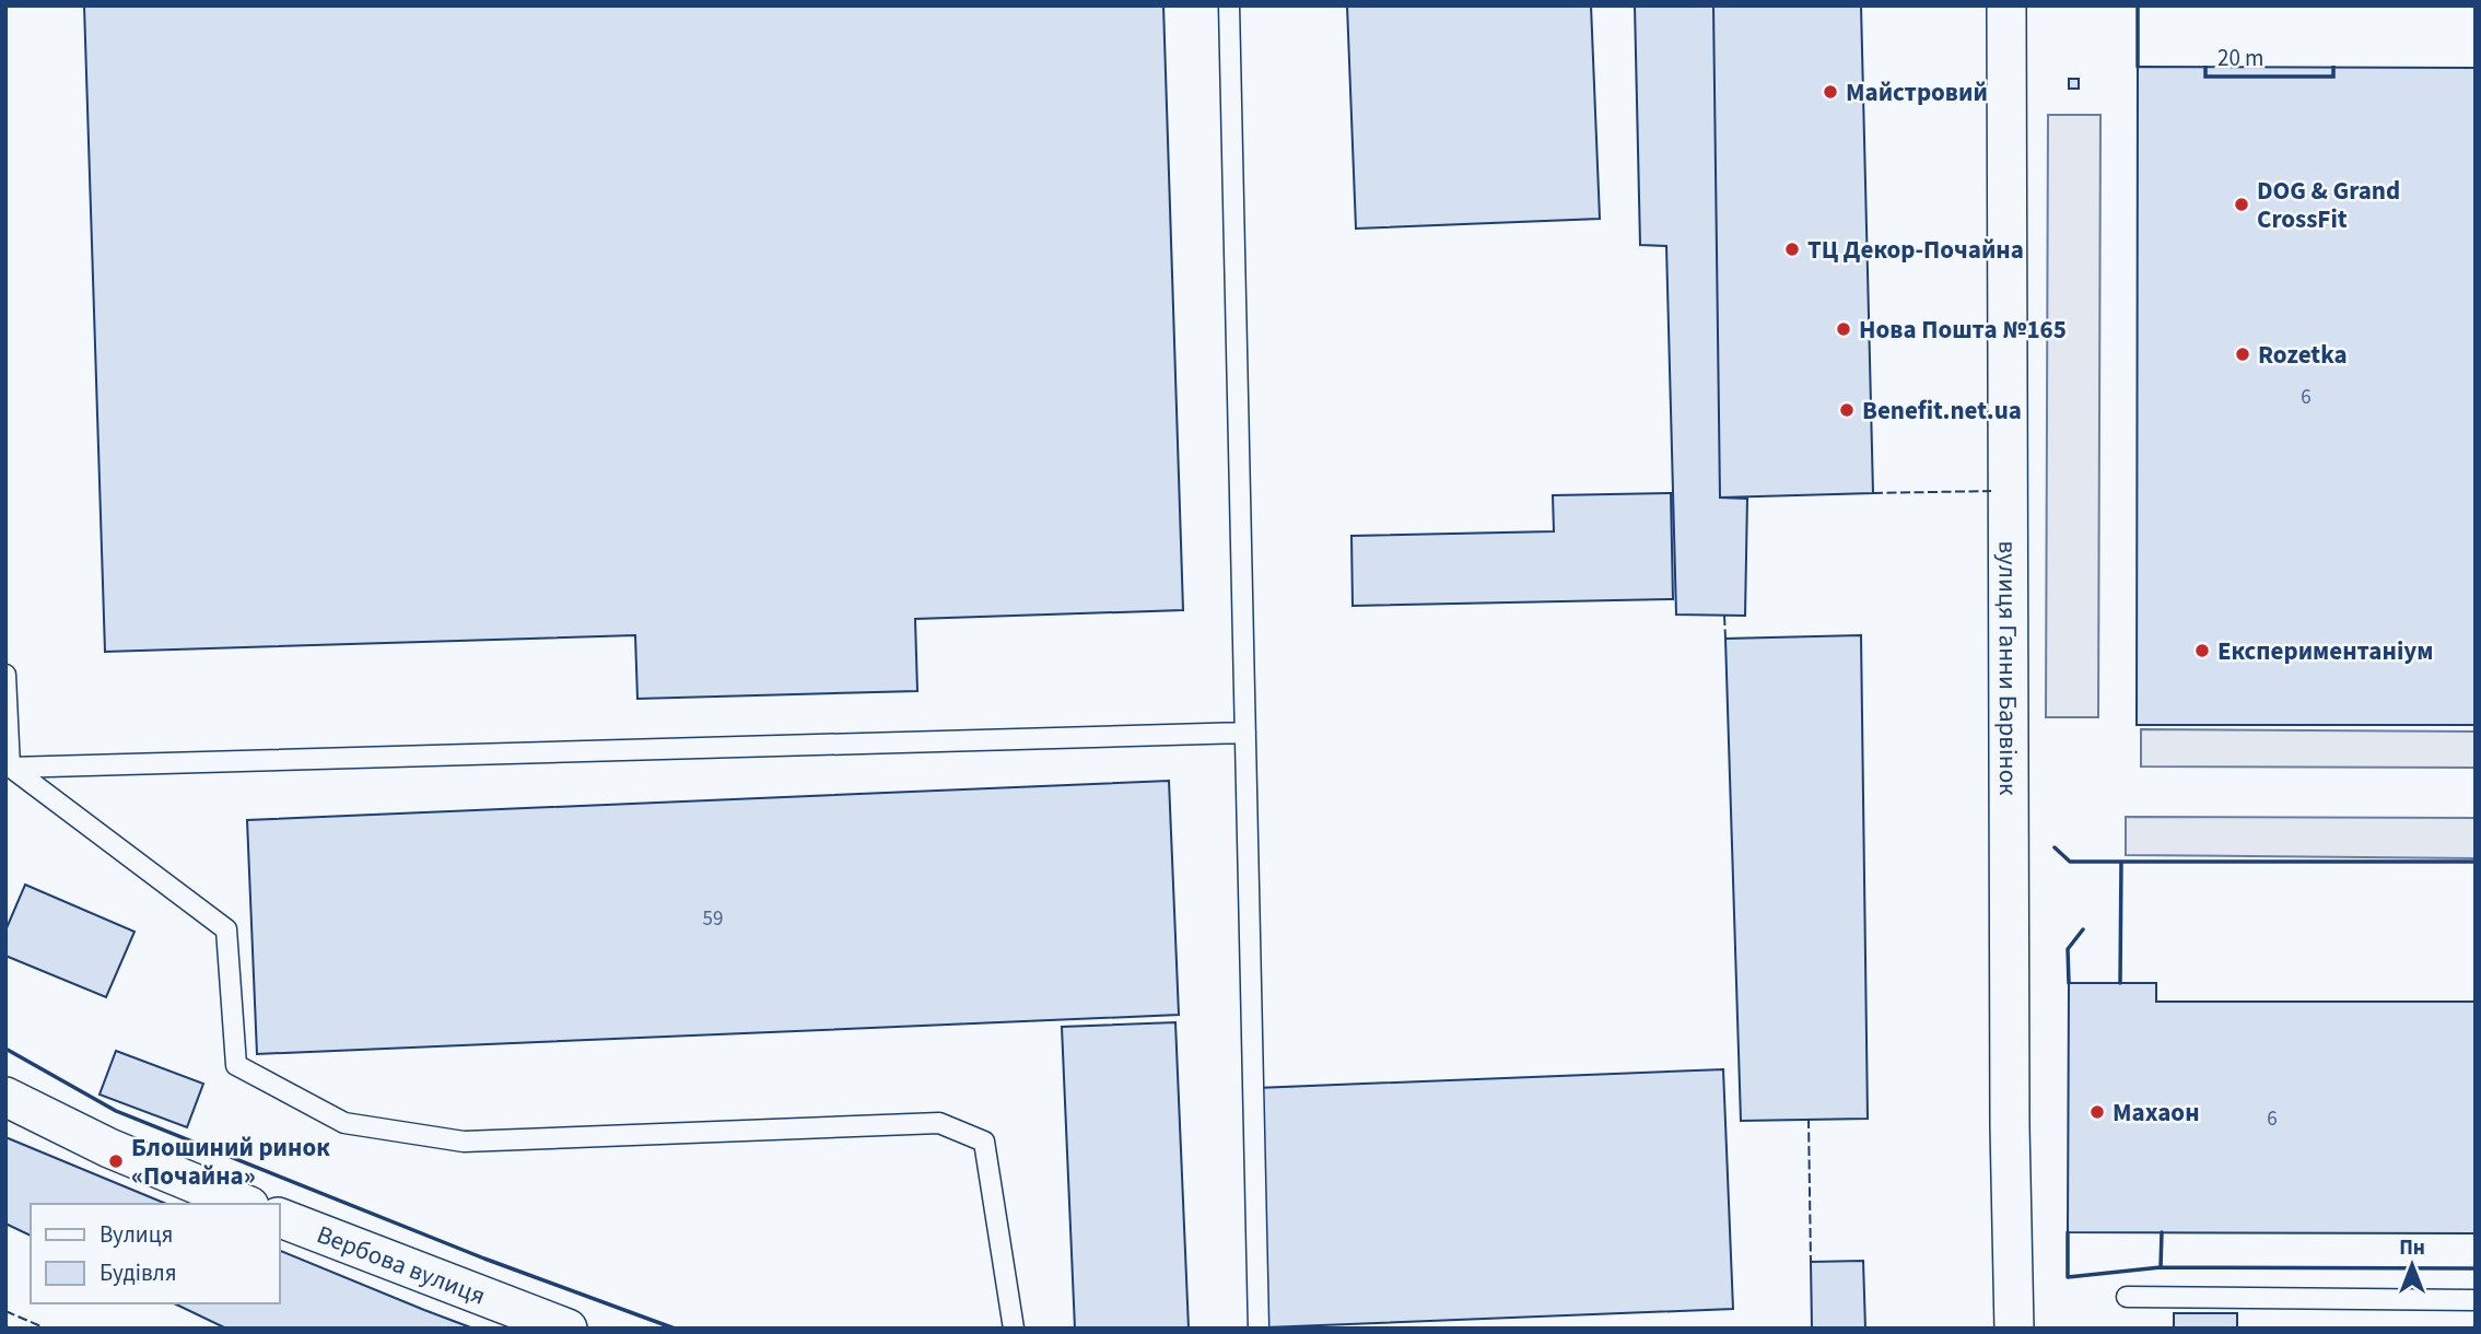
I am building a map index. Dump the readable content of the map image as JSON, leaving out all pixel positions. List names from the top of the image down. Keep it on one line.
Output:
{"streets":{"street":["вулиця Ганни Барвінок","Вербова вулиця"]},"places":["Майстровий","DOG & Grand CrossFit","ТЦ Декор-Почайна","Нова Пошта №165","Rozetka","Benefit.net.ua","Експериментаніум","Махаон","Блошиний ринок «Почайна»"],"house_numbers":["6","59","6"],"legend":["Вулиця","Будівля"],"scale_bar":"20 m","north":"top"}
